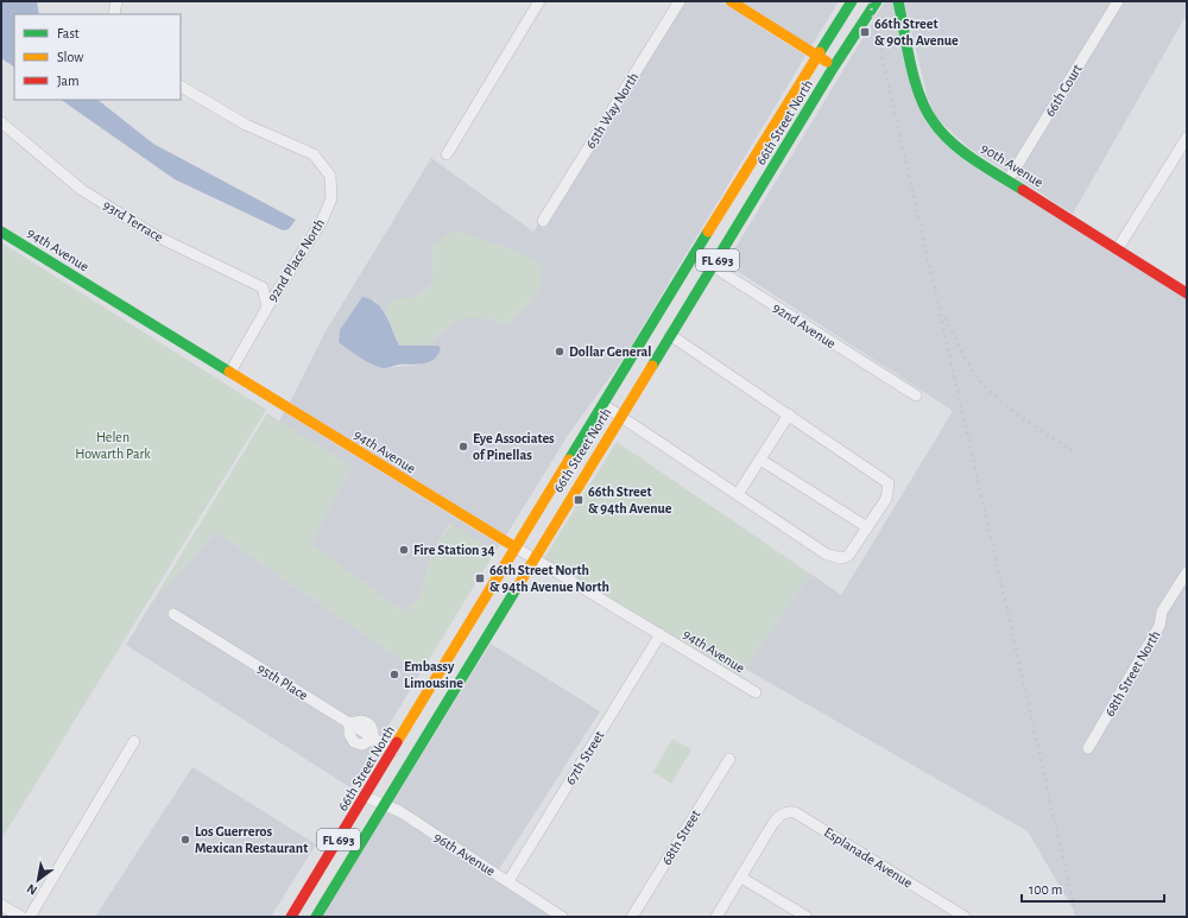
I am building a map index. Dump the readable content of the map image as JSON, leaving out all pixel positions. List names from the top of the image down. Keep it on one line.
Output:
{"streets":{"main road":["66th Street North","90th Avenue","94th Avenue","FL 693"],"street":["66th Court","65th Way North","93rd Terrace","92nd Place North","92nd Avenue","68th Street North","95th Place","67th Street","68th Street","96th Avenue","Esplanade Avenue"]},"crossings":[["66th Court","90th Avenue"],["66th Street North","94th Avenue"],["66th Street North","92nd Avenue"],["66th Street North","95th Place"],["66th Street North","96th Avenue"],["93rd Terrace","92nd Place North"],["94th Avenue","92nd Place North"],["94th Avenue","67th Street"],["67th Street","96th Avenue"]],"parks":["Helen Howarth Park"],"places":{"transit":["66th Street & 90th Avenue","66th Street & 94th Avenue","66th Street North & 94th Avenue North"],"other":["Dollar General","Eye Associates of Pinellas","Fire Station 34","Embassy Limousine","Los Guerreros Mexican Restaurant"]},"legend":["Fast","Slow","Jam"],"scale_bar":"100 m","north":"bottom left"}
